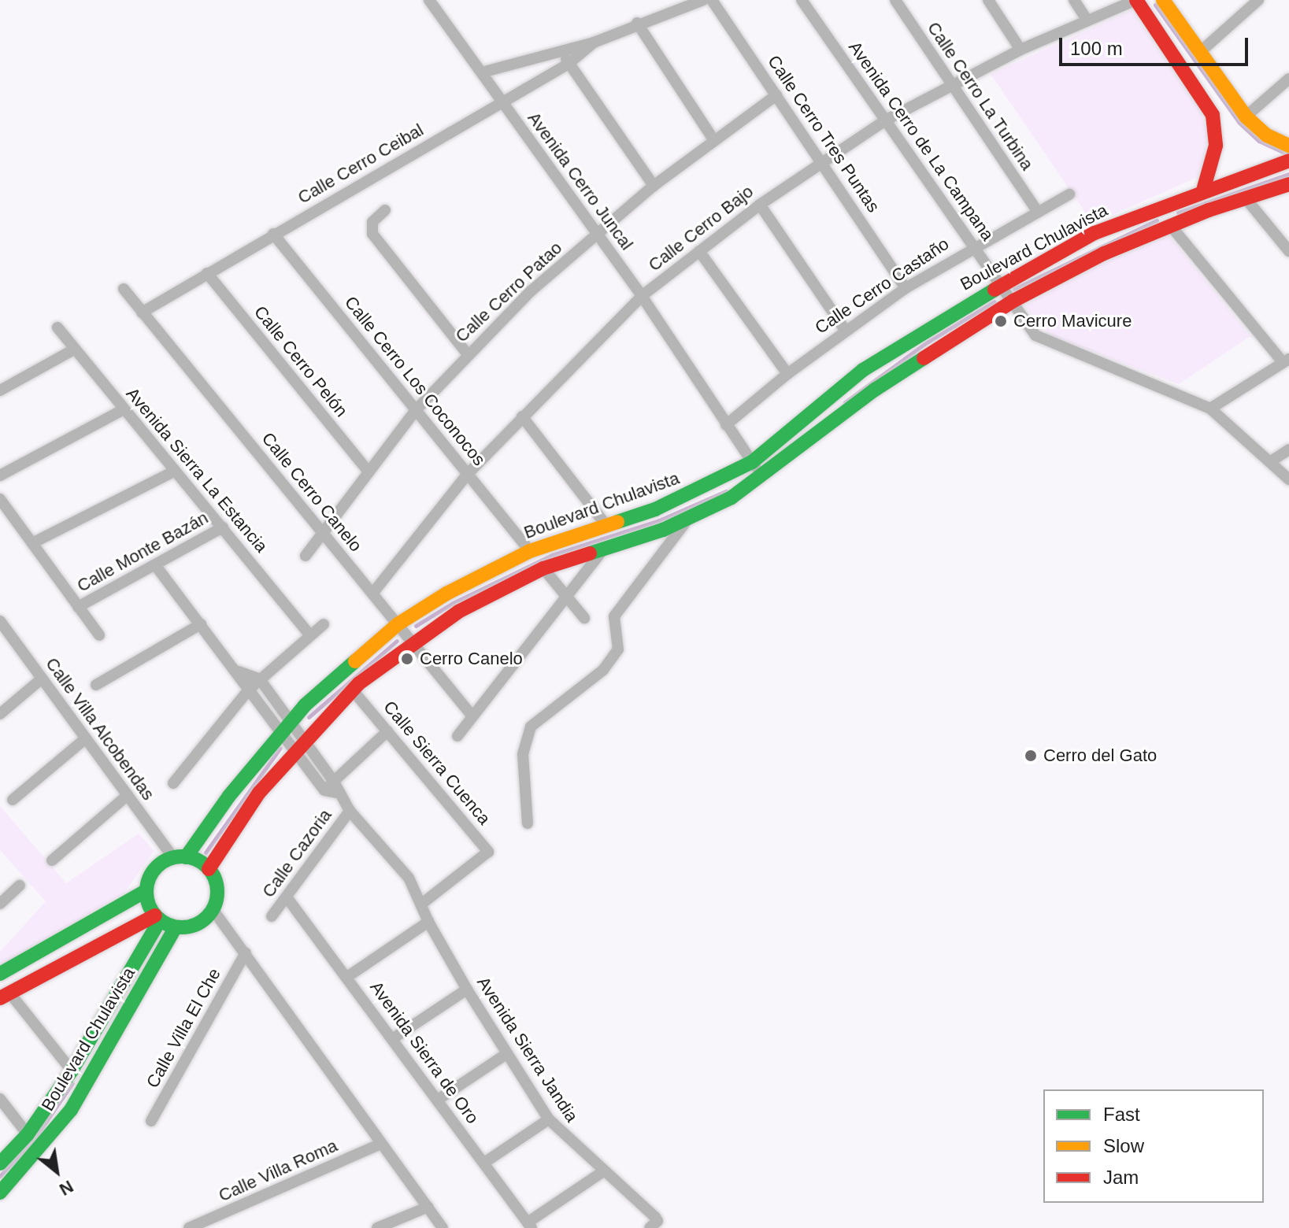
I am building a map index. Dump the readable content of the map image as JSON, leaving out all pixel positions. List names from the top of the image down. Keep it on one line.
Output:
{"streets":{"street":["Calle Cerro La Turbina","Calle Cerro Tres Puntas","Avenida Cerro de La Campana","Calle Cerro Ceibal","Avenida Cerro Juncal","Calle Cerro Bajo","Boulevard Chulavista","Calle Cerro Castaño","Calle Cerro Patao","Calle Cerro Pelón","Calle Cerro Los Coconocos","Avenida Sierra La Estancia","Calle Cerro Canelo","Calle Monte Bazán","Calle Villa Alcobendas","Calle Sierra Cuenca","Calle Cazoria","Calle Villa El Che","Avenida Sierra Jandia","Avenida Sierra de Oro","Calle Villa Roma"]},"crossings":[["Calle Cerro La Turbina","Calle Cerro Bajo"],["Calle Cerro La Turbina","Calle Cerro Castaño"],["Calle Cerro Tres Puntas","Calle Cerro Bajo"],["Calle Cerro Tres Puntas","Calle Cerro Castaño"],["Calle Cerro Tres Puntas","Calle Cerro Patao"],["Avenida Cerro de La Campana","Calle Cerro Bajo"],["Avenida Cerro de La Campana","Boulevard Chulavista"],["Avenida Cerro de La Campana","Calle Cerro Castaño"],["Calle Cerro Ceibal","Avenida Cerro Juncal"],["Calle Cerro Ceibal","Calle Cerro Pelón"],["Calle Cerro Ceibal","Calle Cerro Los Coconocos"],["Calle Cerro Ceibal","Calle Cerro Canelo"],["Avenida Cerro Juncal","Calle Cerro Bajo"],["Avenida Cerro Juncal","Boulevard Chulavista"],["Avenida Cerro Juncal","Calle Cerro Castaño"],["Avenida Cerro Juncal","Calle Cerro Patao"],["Calle Cerro Bajo","Calle Cerro Los Coconocos"],["Calle Cerro Bajo","Calle Cerro Canelo"],["Boulevard Chulavista","Calle Cerro Los Coconocos"],["Boulevard Chulavista","Calle Cerro Canelo"],["Boulevard Chulavista","Calle Villa Alcobendas"],["Calle Cerro Patao","Calle Cerro Pelón"],["Calle Cerro Patao","Calle Cerro Los Coconocos"],["Calle Cerro Patao","Calle Cerro Canelo"],["Avenida Sierra La Estancia","Calle Monte Bazán"],["Calle Sierra Cuenca","Avenida Sierra Jandia"],["Calle Cazoria","Avenida Sierra Jandia"],["Calle Cazoria","Avenida Sierra de Oro"]],"places":["Cerro Mavicure","Cerro Canelo","Cerro del Gato"],"legend":["Fast","Slow","Jam"],"scale_bar":"100 m","north":"bottom right"}
